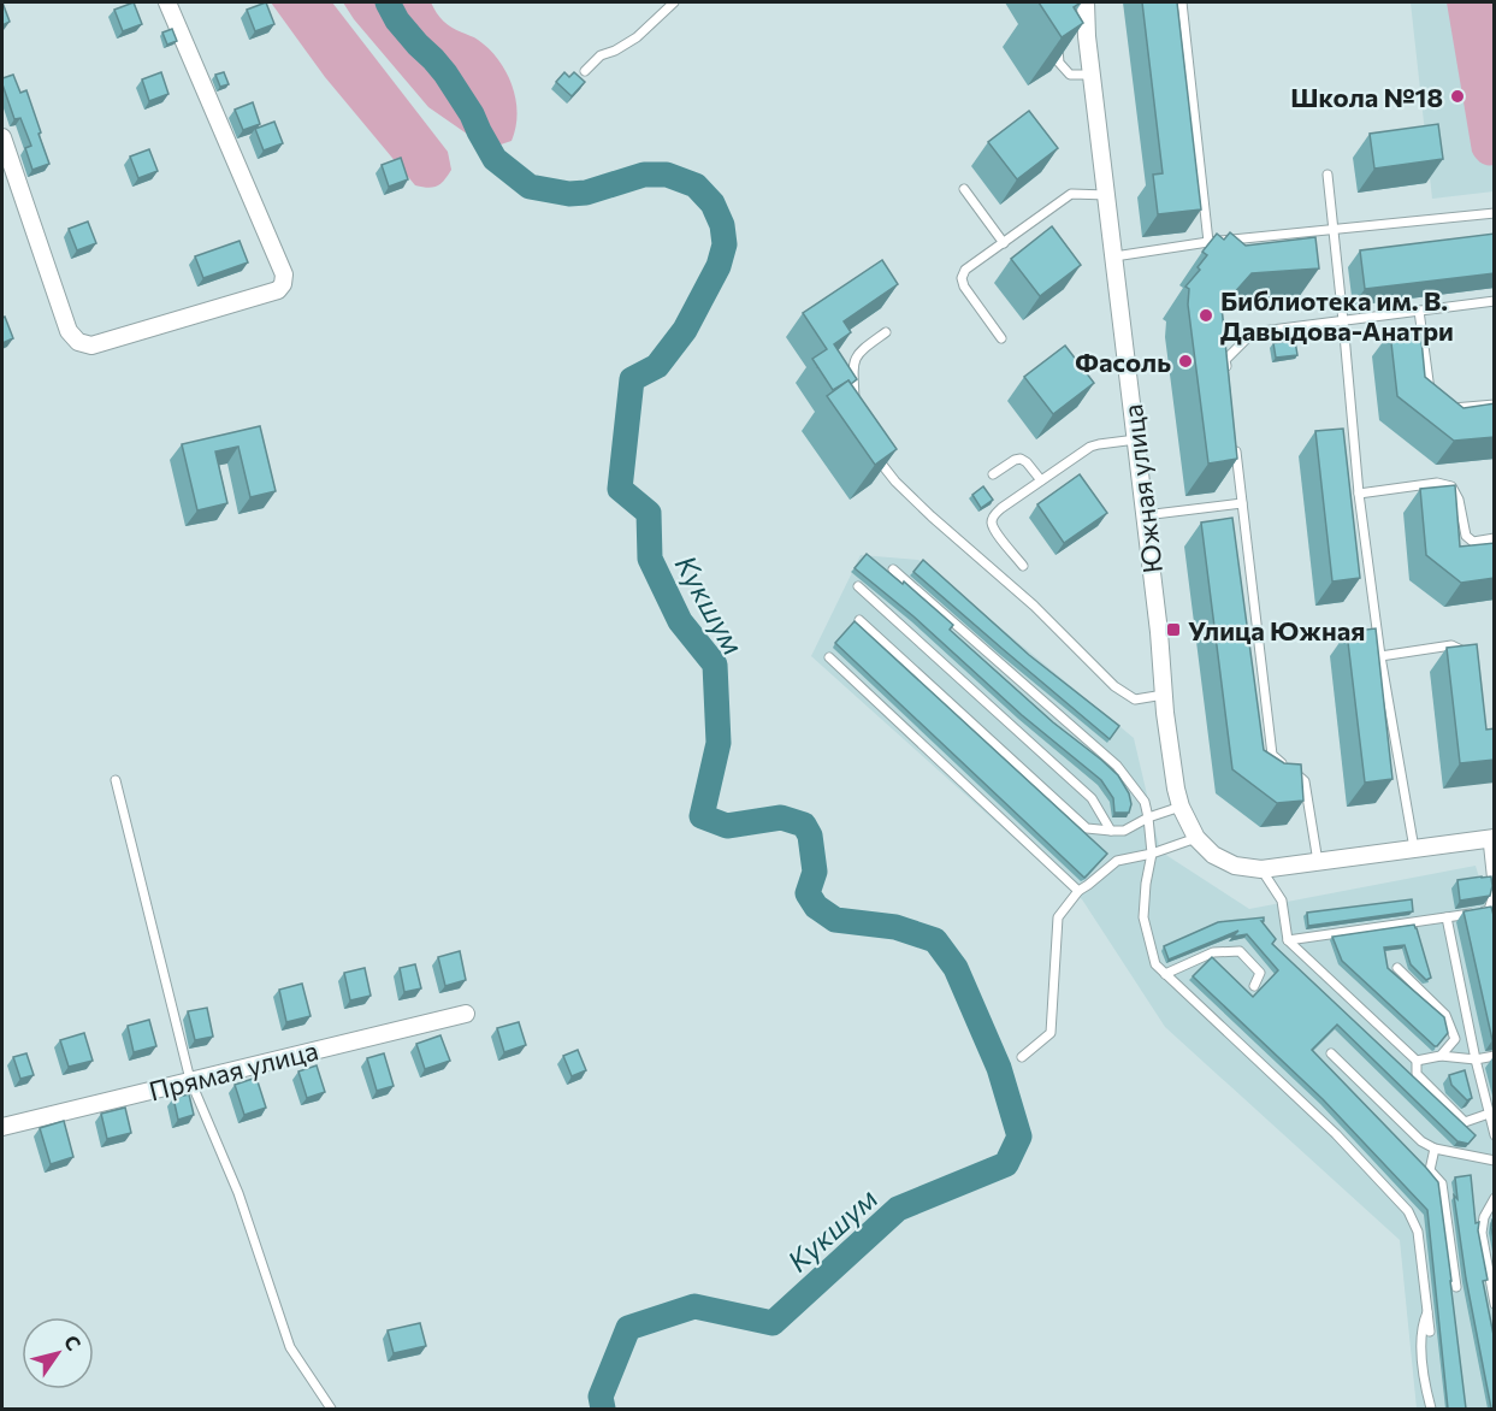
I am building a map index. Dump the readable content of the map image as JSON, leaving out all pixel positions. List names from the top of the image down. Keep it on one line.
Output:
{"streets":{"street":["Южная улица","Прямая улица"]},"water":["Кукшум"],"places":{"other":["Школа №18","Библиотека им. В. Давыдова-Анатри","Фасоль"],"transit":["Улица Южная"]},"north":"top right"}
